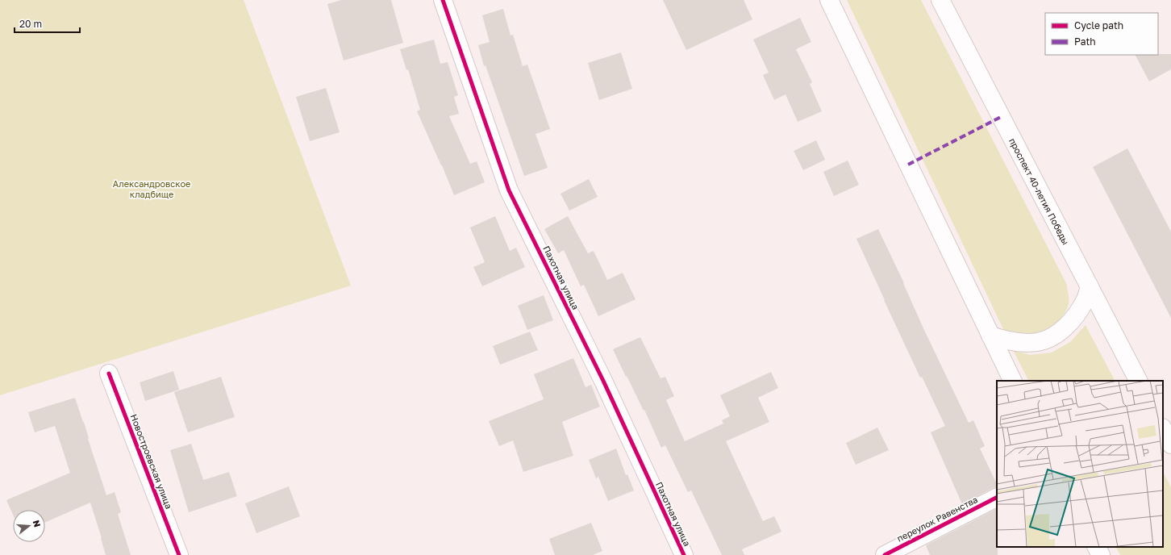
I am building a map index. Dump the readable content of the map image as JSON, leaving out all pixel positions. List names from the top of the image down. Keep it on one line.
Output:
{"streets":{"main road":["проспект 40-летия Победы","Пахотная улица","Новостроевская улица","переулок Равенства"]},"parks":["Александровское кладбище"],"legend":["Cycle path","Path"],"scale_bar":"20 m","north":"right"}
